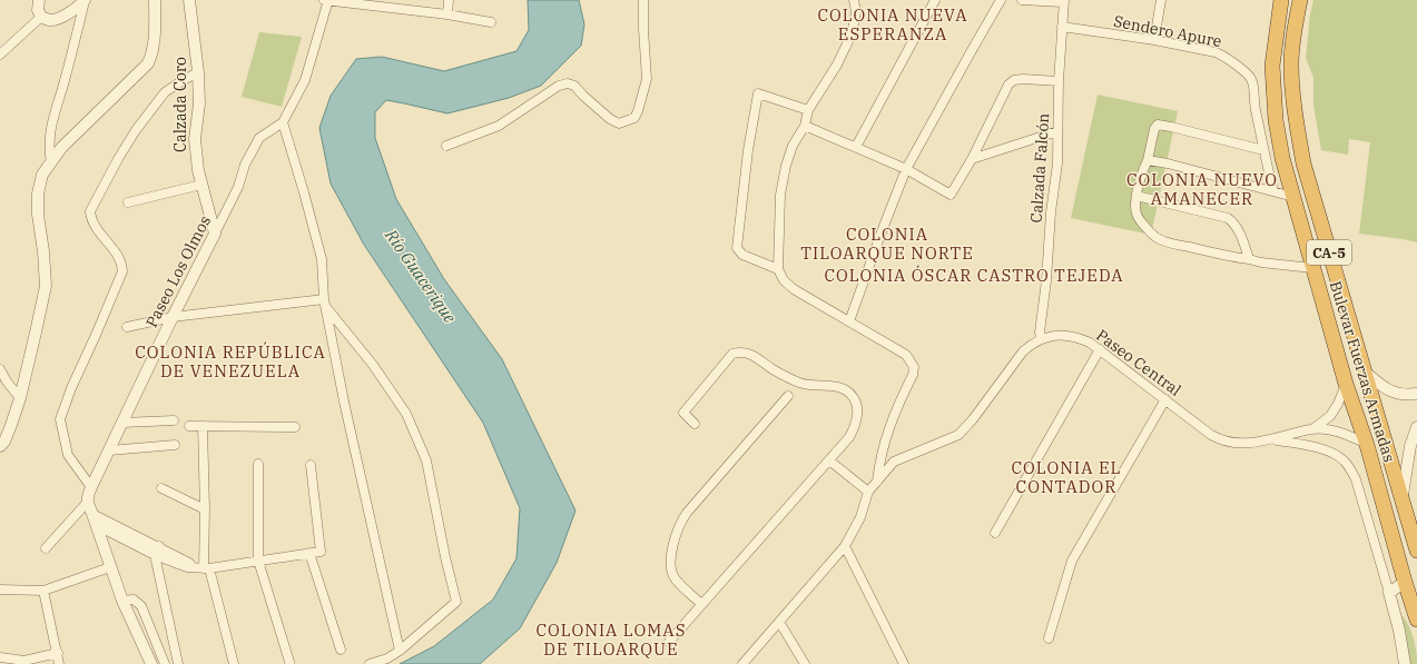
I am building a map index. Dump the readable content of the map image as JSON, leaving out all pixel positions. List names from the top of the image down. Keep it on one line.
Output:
{"streets":{"highway":["CA-5","Bulevar Fuerzas Armadas"],"street":["Sendero Apure","Calzada Coro","Calzada Falcón","Paseo Los Olmos","Paseo Central"]},"crossings":[["Sendero Apure","Calzada Falcón"],["Calzada Coro","Paseo Los Olmos"],["Calzada Falcón","Paseo Central"],["Paseo Central","Bulevar Fuerzas Armadas"]],"districts":["COLONIA NUEVA ESPERANZA","COLONIA NUEVO AMANECER","COLONIA TILOARQUE NORTE","COLONIA ÓSCAR CASTRO TEJEDA","COLONIA REPÚBLICA DE VENEZUELA","COLONIA EL CONTADOR","COLONIA LOMAS DE TILOARQUE"],"water":["Río Guacerique"]}
